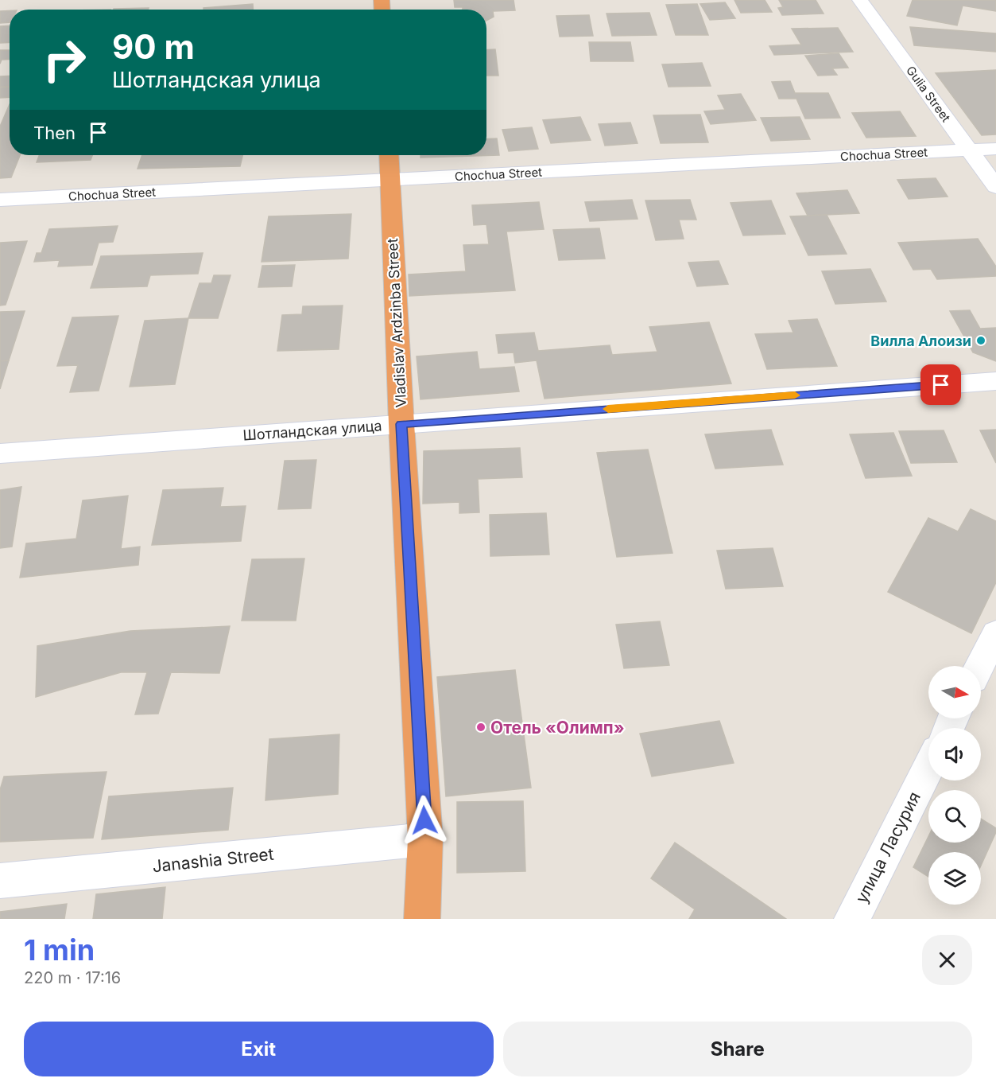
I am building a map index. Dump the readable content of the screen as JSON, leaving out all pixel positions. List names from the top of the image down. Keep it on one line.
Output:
{"streets":{"highway":["Vladislav Ardzinba Street"],"street":["Gulia Street","Chochua Street","Шотландская улица","улица Ласурия","Janashia Street"]},"crossings":[["Gulia Street","Chochua Street"],["Chochua Street","Vladislav Ardzinba Street"],["Vladislav Ardzinba Street","Шотландская улица"],["Vladislav Ardzinba Street","Janashia Street"]],"places":["Вилла Алоизи","Отель «Олимп»"],"north":"right","page":{"turn":["90 m","Шотландская улица"],"then":"Then","heading":["1 min","220 m · 17:16"],"buttons":["Exit","Share"]}}
